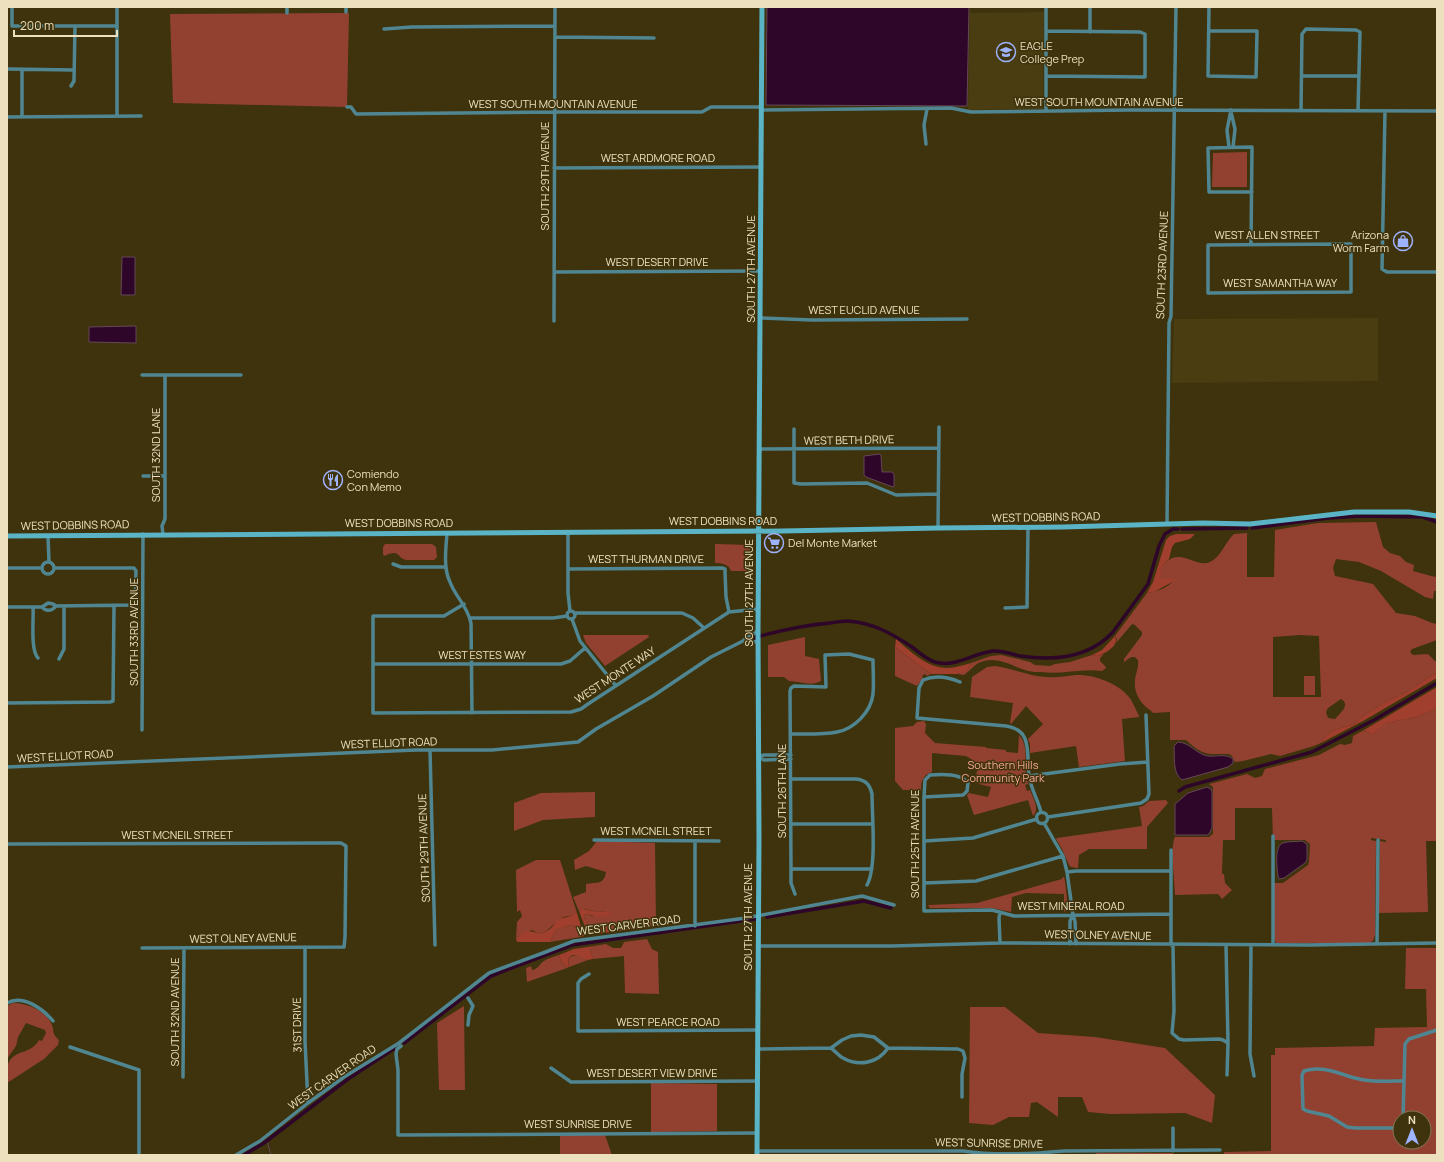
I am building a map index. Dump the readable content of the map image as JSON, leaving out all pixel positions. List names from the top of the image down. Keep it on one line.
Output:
{"streets":{"main road":["SOUTH 27TH AVENUE","WEST DOBBINS ROAD"],"street":["WEST SOUTH MOUNTAIN AVENUE","WEST ARDMORE ROAD","SOUTH 29TH AVENUE","WEST ALLEN STREET","WEST DESERT DRIVE","SOUTH 23RD AVENUE","WEST SAMANTHA WAY","WEST EUCLID AVENUE","WEST BETH DRIVE","SOUTH 32ND LANE","WEST THURMAN DRIVE","SOUTH 33RD AVENUE","WEST ESTES WAY","WEST MONTE WAY","WEST ELLIOT ROAD","SOUTH 26TH LANE","WEST MCNEIL STREET","SOUTH 25TH AVENUE","WEST MINERAL ROAD","WEST CARVER ROAD","WEST OLNEY AVENUE","SOUTH 32ND AVENUE","WEST PEARCE ROAD","31ST DRIVE","WEST DESERT VIEW DRIVE","WEST SUNRISE DRIVE"]},"crossings":[["WEST SOUTH MOUNTAIN AVENUE","SOUTH 29TH AVENUE"],["WEST SOUTH MOUNTAIN AVENUE","SOUTH 23RD AVENUE"],["WEST SOUTH MOUNTAIN AVENUE","SOUTH 27TH AVENUE"],["WEST ARDMORE ROAD","SOUTH 29TH AVENUE"],["WEST ARDMORE ROAD","SOUTH 27TH AVENUE"],["SOUTH 29TH AVENUE","WEST DESERT DRIVE"],["SOUTH 29TH AVENUE","WEST ELLIOT ROAD"],["WEST ALLEN STREET","WEST SAMANTHA WAY"],["WEST DESERT DRIVE","SOUTH 27TH AVENUE"],["SOUTH 23RD AVENUE","WEST DOBBINS ROAD"],["SOUTH 27TH AVENUE","WEST EUCLID AVENUE"],["SOUTH 27TH AVENUE","WEST BETH DRIVE"],["SOUTH 27TH AVENUE","WEST DOBBINS ROAD"],["SOUTH 27TH AVENUE","WEST MONTE WAY"],["SOUTH 27TH AVENUE","WEST ELLIOT ROAD"],["SOUTH 27TH AVENUE","WEST CARVER ROAD"],["SOUTH 27TH AVENUE","WEST OLNEY AVENUE"],["SOUTH 27TH AVENUE","WEST PEARCE ROAD"],["SOUTH 27TH AVENUE","WEST DESERT VIEW DRIVE"],["SOUTH 27TH AVENUE","WEST SUNRISE DRIVE"],["SOUTH 32ND LANE","WEST DOBBINS ROAD"],["WEST DOBBINS ROAD","SOUTH 33RD AVENUE"],["WEST THURMAN DRIVE","WEST MONTE WAY"],["WEST ESTES WAY","WEST MONTE WAY"],["WEST MCNEIL STREET","WEST OLNEY AVENUE"],["SOUTH 25TH AVENUE","WEST MINERAL ROAD"],["WEST CARVER ROAD","31ST DRIVE"],["WEST OLNEY AVENUE","SOUTH 32ND AVENUE"],["WEST OLNEY AVENUE","31ST DRIVE"]],"parks":["Southern Hills Community Park"],"places":{"school or university":["EAGLE College Prep"],"shop":["Arizona Worm Farm"],"restaurant":["Comiendo Con Memo"],"supermarket":["Del Monte Market"]},"scale_bar":"200 m","north":"top"}
